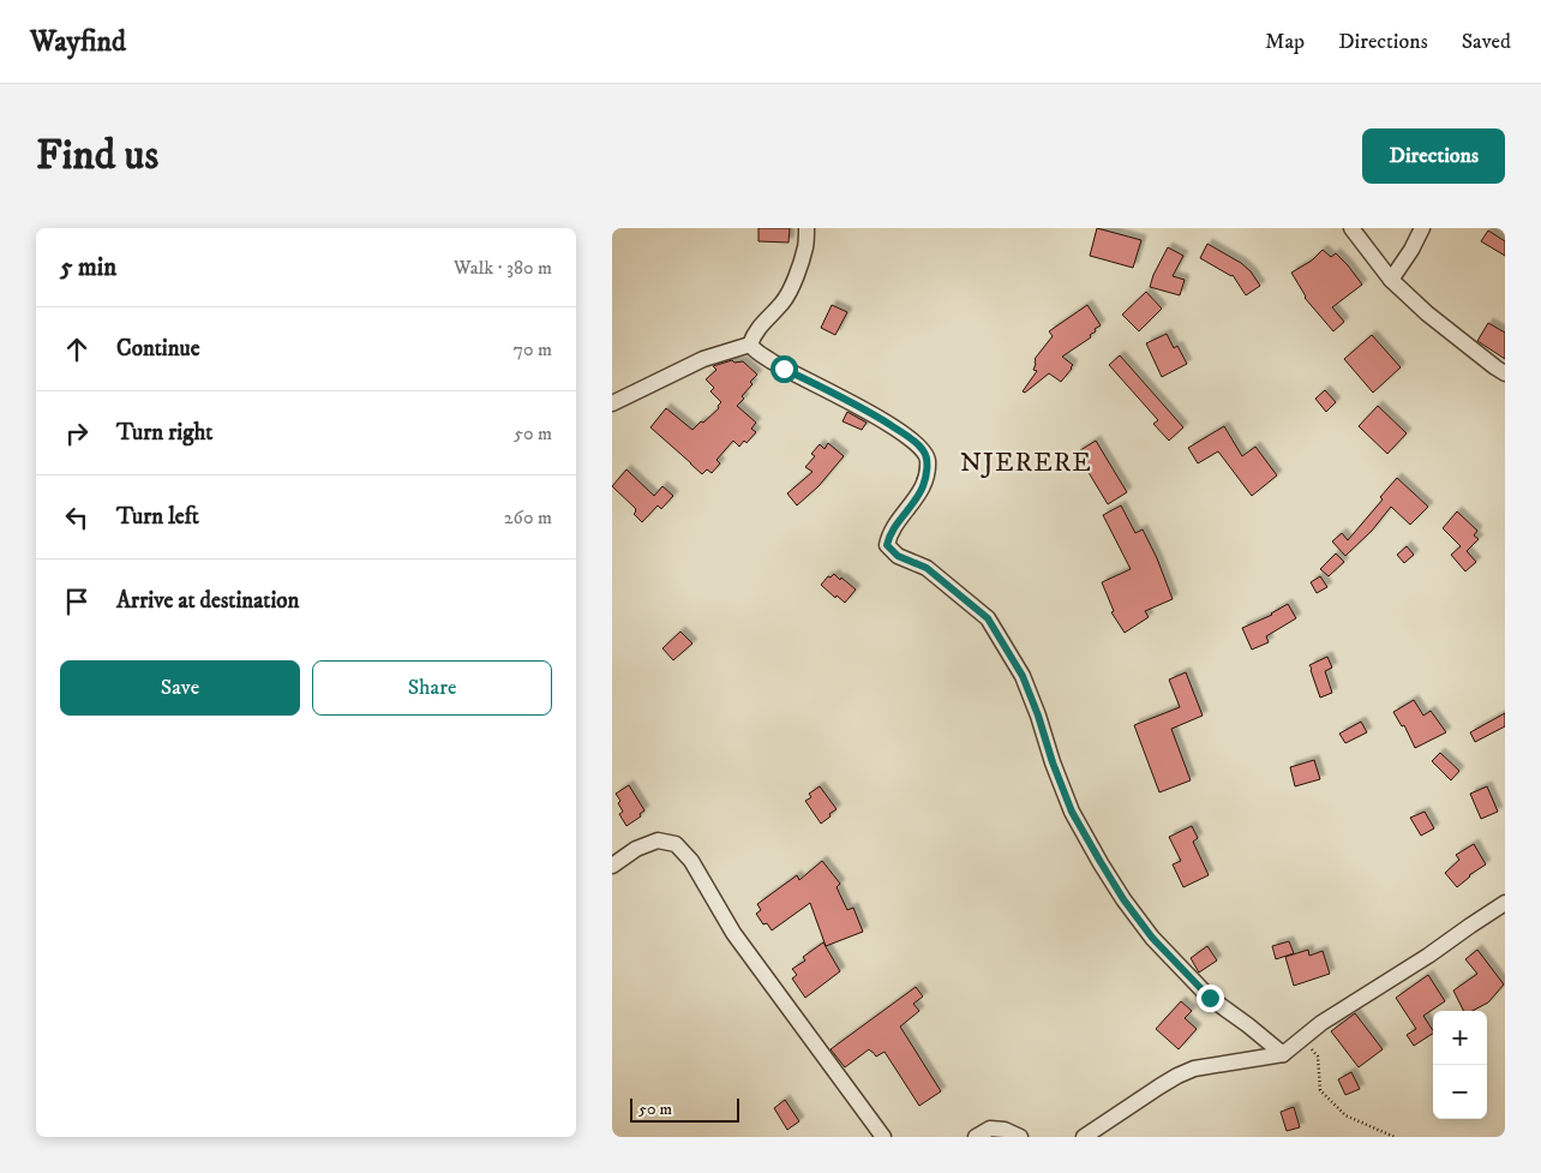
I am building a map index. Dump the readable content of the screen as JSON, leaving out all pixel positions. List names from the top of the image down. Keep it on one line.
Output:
{"districts":["NJERERE"],"scale_bar":"50 m","page":{"header":"Wayfind","nav":["Map","Directions","Saved"],"buttons":["Directions",["Save","Share"]],"title":"Find us","heading":["5 min","Walk · 380 m"],"list":[["Continue","70 m"],["Turn right","50 m"],["Turn left","260 m"],"Arrive at destination"],"map_buttons":["+","−"],"scale":"50 m"}}
